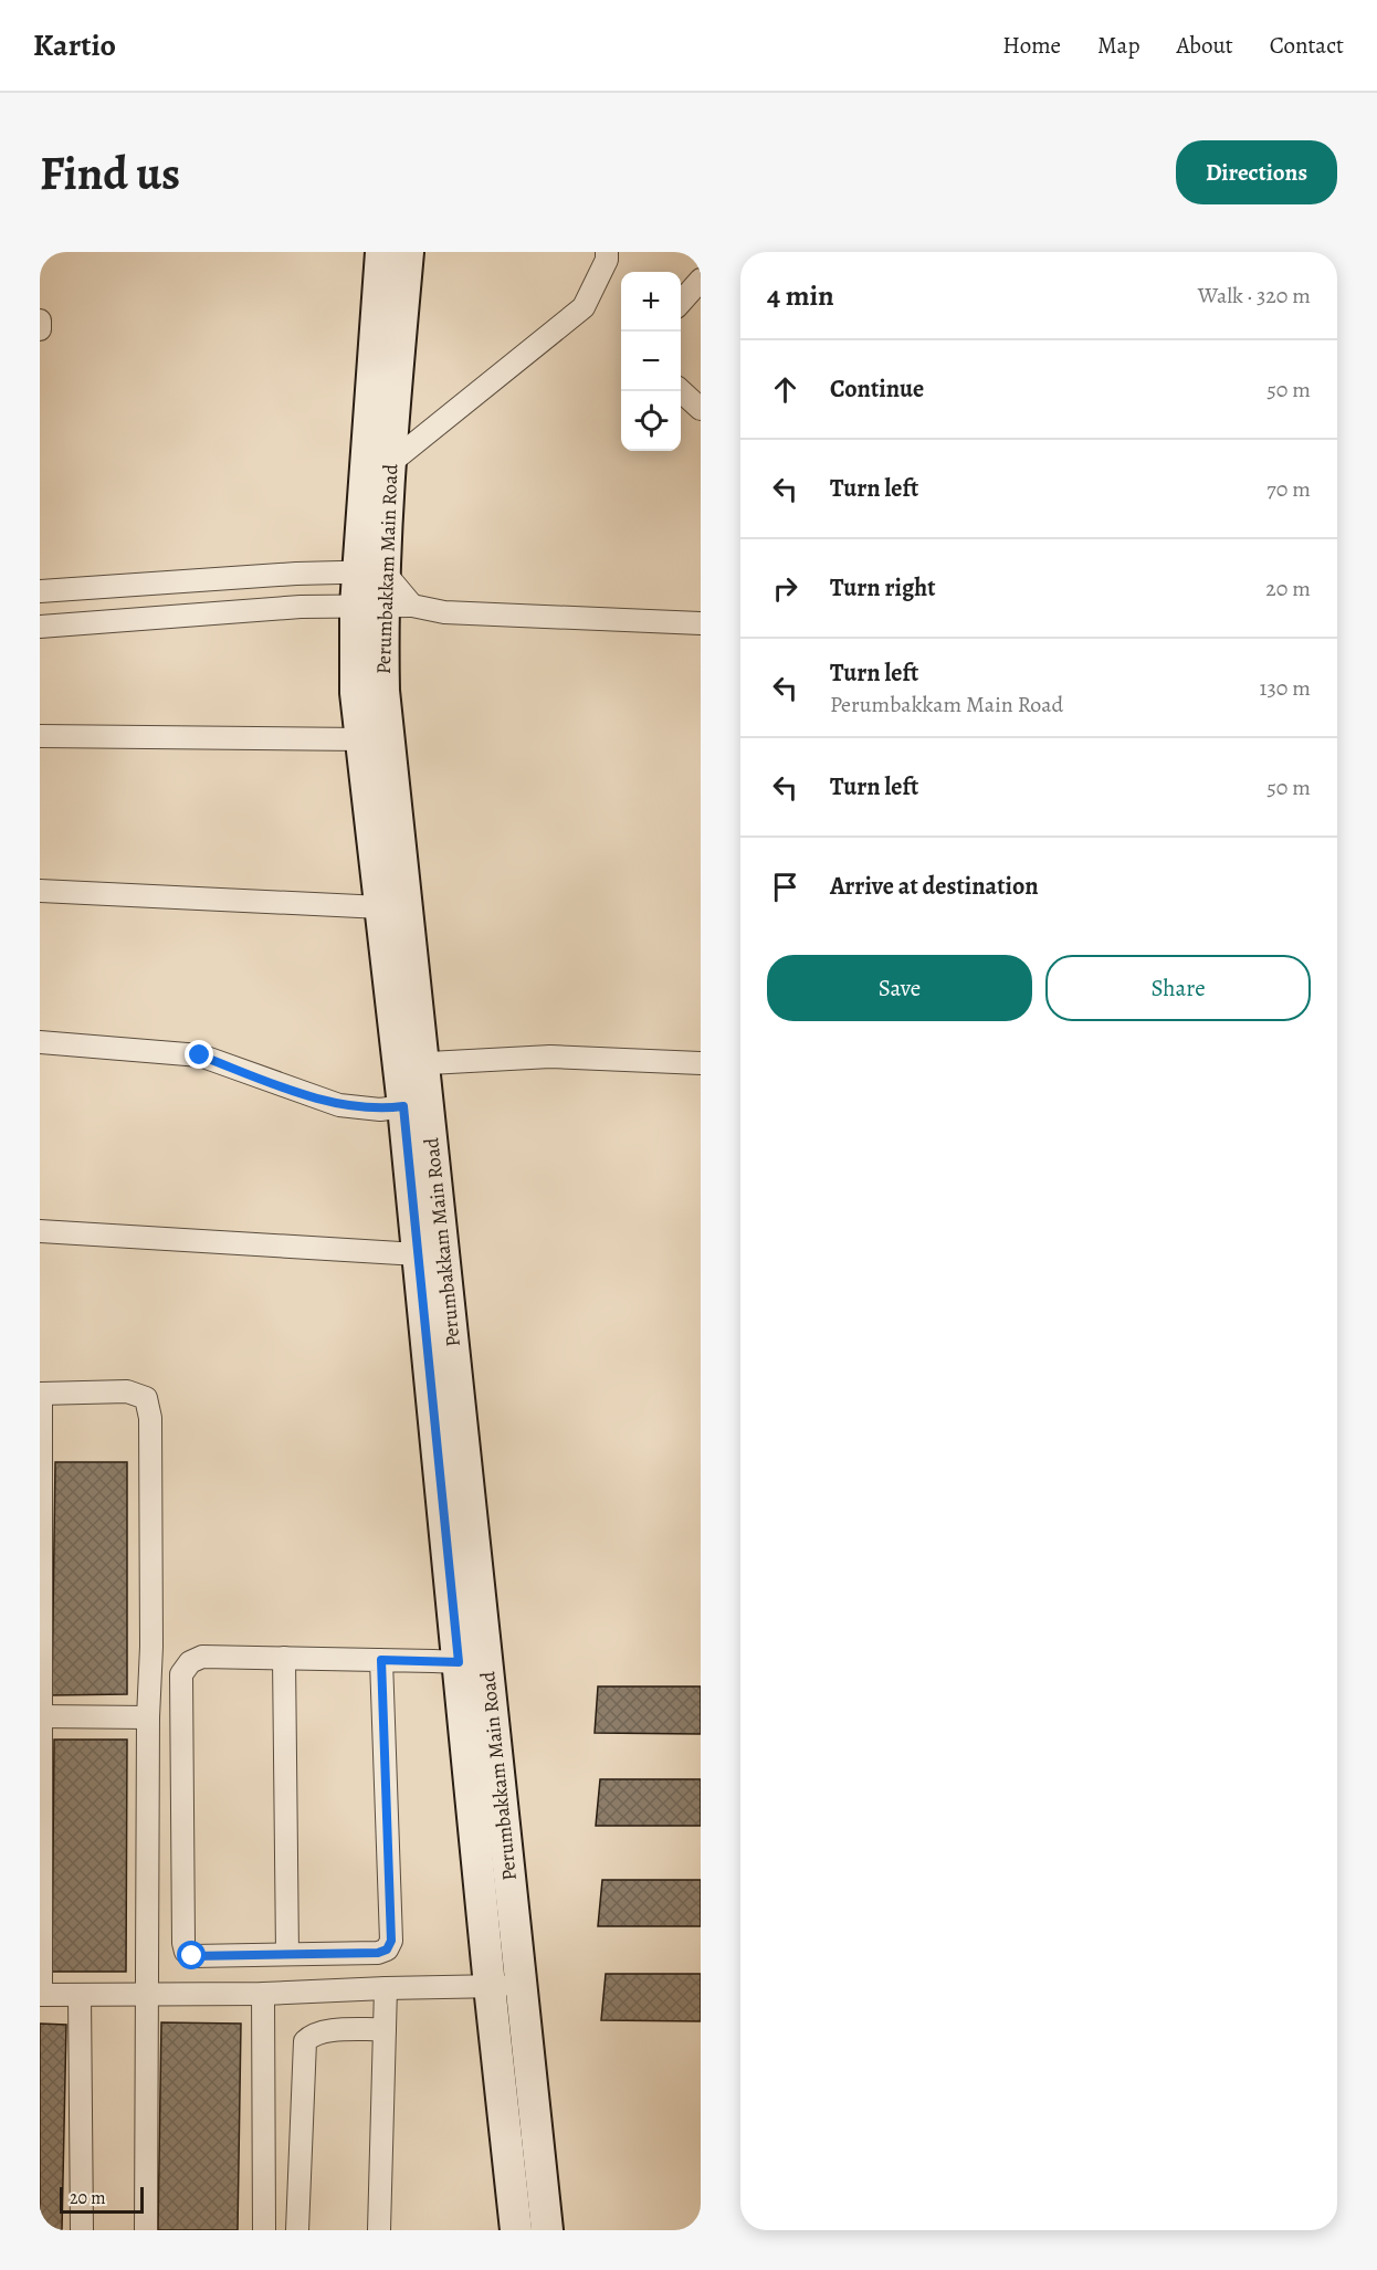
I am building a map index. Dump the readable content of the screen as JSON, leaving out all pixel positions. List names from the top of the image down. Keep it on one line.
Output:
{"streets":{"street":["Perumbakkam Main Road"]},"scale_bar":"20 m","page":{"header":"Kartio","nav":["Home","Map","About","Contact"],"buttons":["Directions",["Save","Share"]],"title":"Find us","heading":["4 min","Walk · 320 m"],"map_buttons":["+","−"],"list":[["Continue","50 m"],["Turn left","70 m"],["Turn right","20 m"],["Turn left","Perumbakkam Main Road","130 m"],["Turn left","50 m"],"Arrive at destination"],"scale":"20 m"}}
